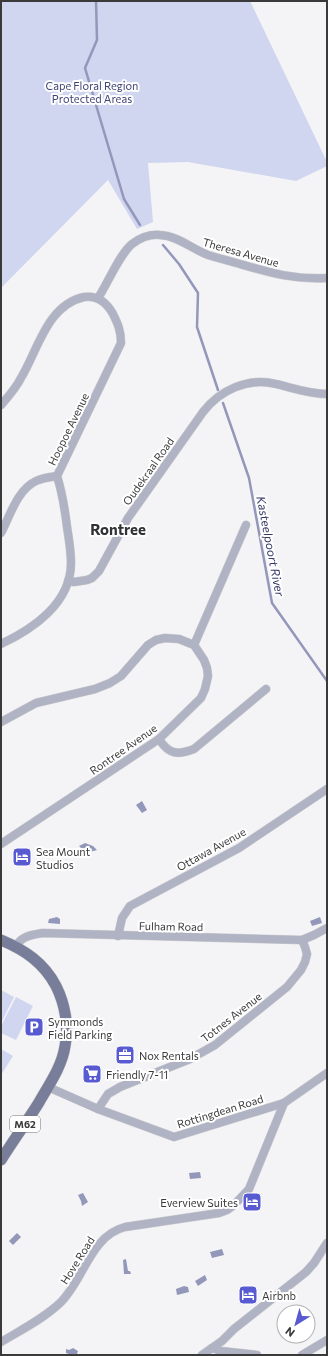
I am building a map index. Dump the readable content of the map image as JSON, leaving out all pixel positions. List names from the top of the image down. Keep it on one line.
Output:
{"streets":{"main road":["M62"],"street":["Theresa Avenue","Hoopoe Avenue","Oudekraal Road","Rontree Avenue","Ottawa Avenue","Fulham Road","Totnes Avenue","Rottingdean Road","Hove Road"]},"crossings":[["Theresa Avenue","Hoopoe Avenue"],["Hoopoe Avenue","Oudekraal Road"],["Ottawa Avenue","Fulham Road"],["Fulham Road","Totnes Avenue"],["Fulham Road","M62"],["Totnes Avenue","Rottingdean Road"],["Rottingdean Road","M62"],["Rottingdean Road","Hove Road"]],"districts":["Rontree"],"water":["Kasteelpoort River"],"parks":["Cape Floral Region Protected Areas"],"places":{"hotel":["Sea Mount Studios","Everview Suites","Airbnb"],"parking":["Symmonds Field Parking"],"office":["Nox Rentals"],"supermarket":["Friendly 7-11"]},"north":"bottom left"}
